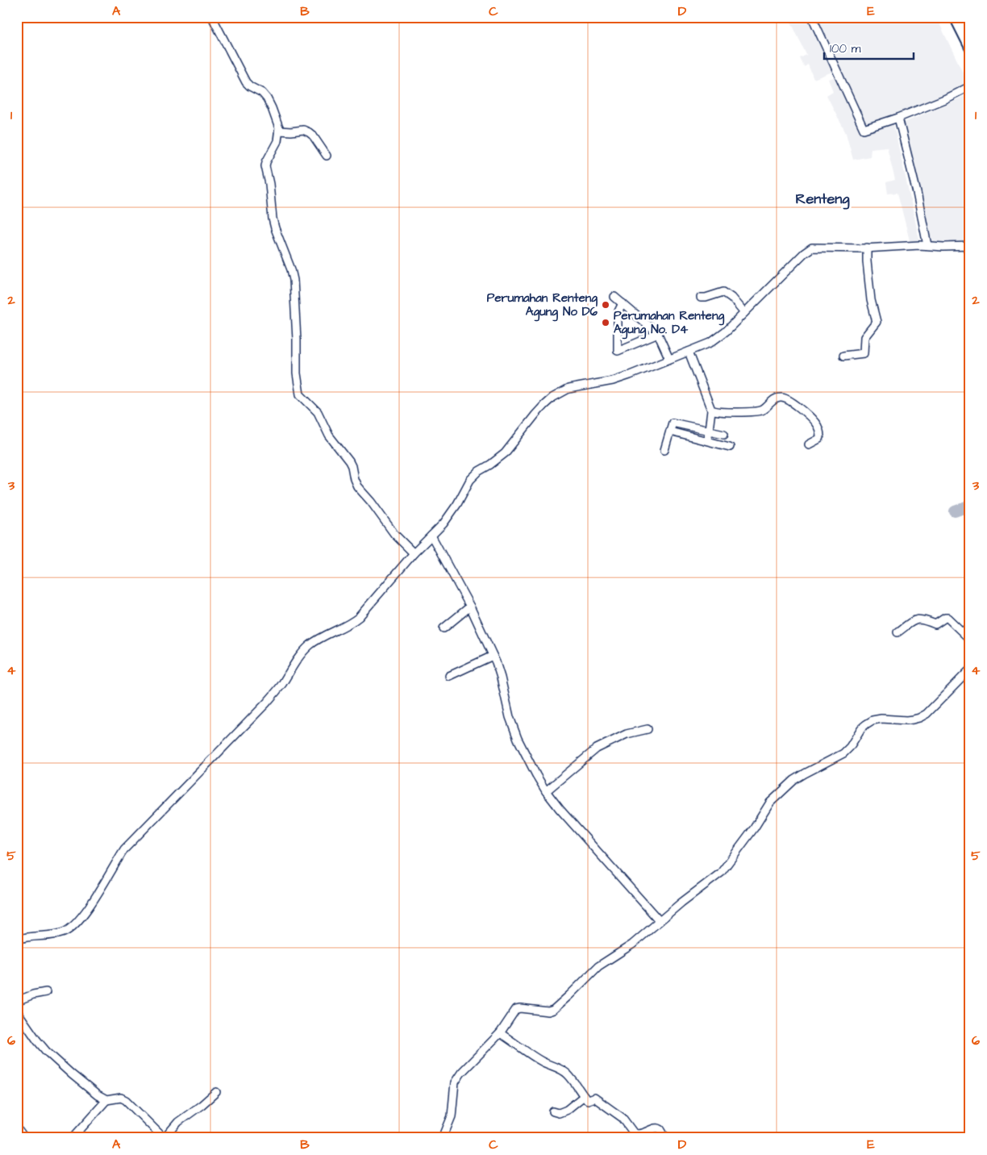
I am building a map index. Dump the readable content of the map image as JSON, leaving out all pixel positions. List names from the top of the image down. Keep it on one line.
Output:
{"districts":["Renteng"],"places":["Perumahan Renteng Agung No D6","Perumahan Renteng Agung No. D4"],"scale_bar":"100 m","grid":{"columns":["A","B","C","D","E"],"rows":["1","2","3","4","5","6"]}}
